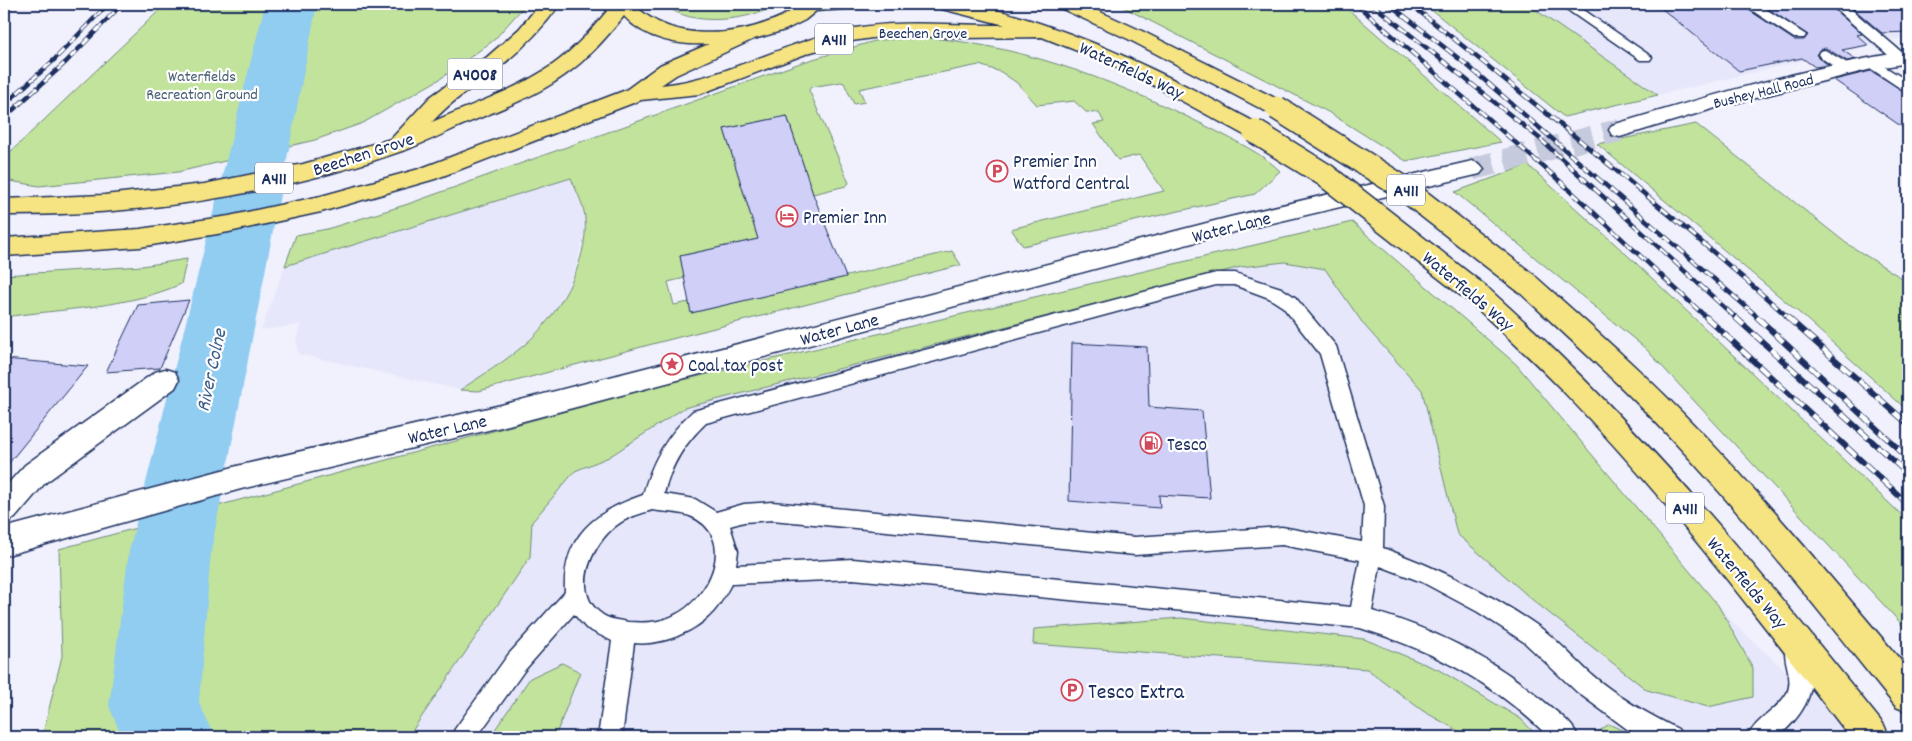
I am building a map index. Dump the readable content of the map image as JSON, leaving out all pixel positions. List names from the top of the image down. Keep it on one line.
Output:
{"streets":{"main road":["Beechen Grove","A411","Waterfields Way","A4008"],"street":["Bushey Hall Road","Water Lane"]},"crossings":[["Beechen Grove","Waterfields Way"],["Beechen Grove","A4008"]],"water":["River Colne"],"parks":["Waterfields Recreation Ground"],"places":{"parking":["Premier Inn Watford Central","Tesco Extra"],"hotel":["Premier Inn"],"place":["Coal tax post"],"fuel station":["Tesco"]}}
